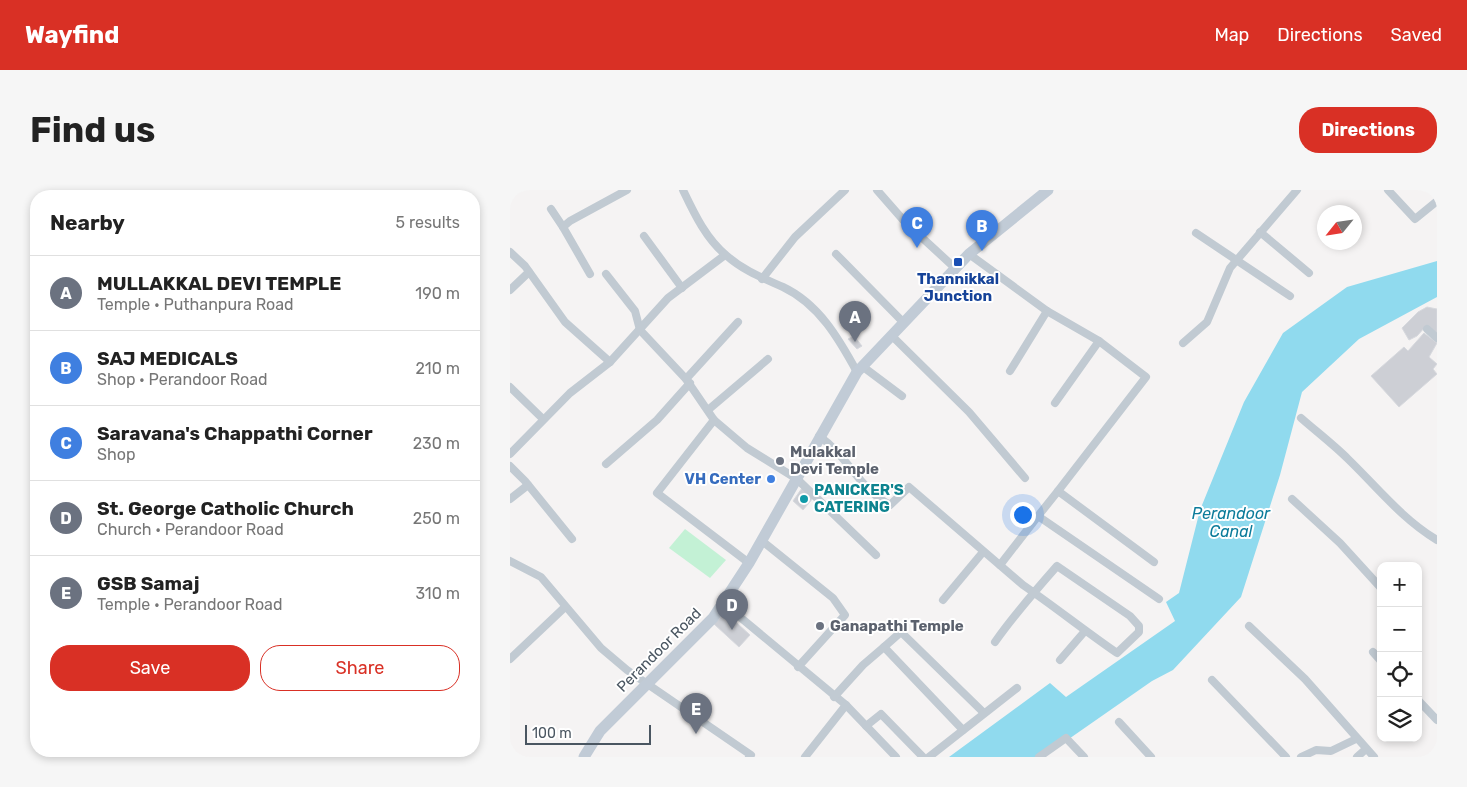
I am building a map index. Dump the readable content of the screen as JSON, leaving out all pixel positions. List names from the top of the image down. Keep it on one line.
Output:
{"streets":{"main road":["Perandoor Road"]},"water":["Perandoor Canal"],"places":{"transit":["Thannikkal Junction"],"other":["Mulakkal Devi Temple","VH Center","PANICKER'S CATERING","Ganapathi Temple"]},"scale_bar":"100 m","north":"bottom left","page":{"header":"Wayfind","nav":["Map","Directions","Saved"],"buttons":["Directions",["Save","Share"]],"title":"Find us","heading":["Nearby","5 results"],"pins":["C","B","A","D","E"],"list":[{"mark":"A","name":"MULLAKKAL DEVI TEMPLE","note":"Temple · Puthanpura Road","value":"190 m"},{"mark":"B","name":"SAJ MEDICALS","note":"Shop · Perandoor Road","value":"210 m"},{"mark":"C","name":"Saravana's Chappathi Corner","note":"Shop","value":"230 m"},{"mark":"D","name":"St. George Catholic Church","note":"Church · Perandoor Road","value":"250 m"},{"mark":"E","name":"GSB Samaj","note":"Temple · Perandoor Road","value":"310 m"}],"map_buttons":["+","−"],"scale":"100 m"}}
